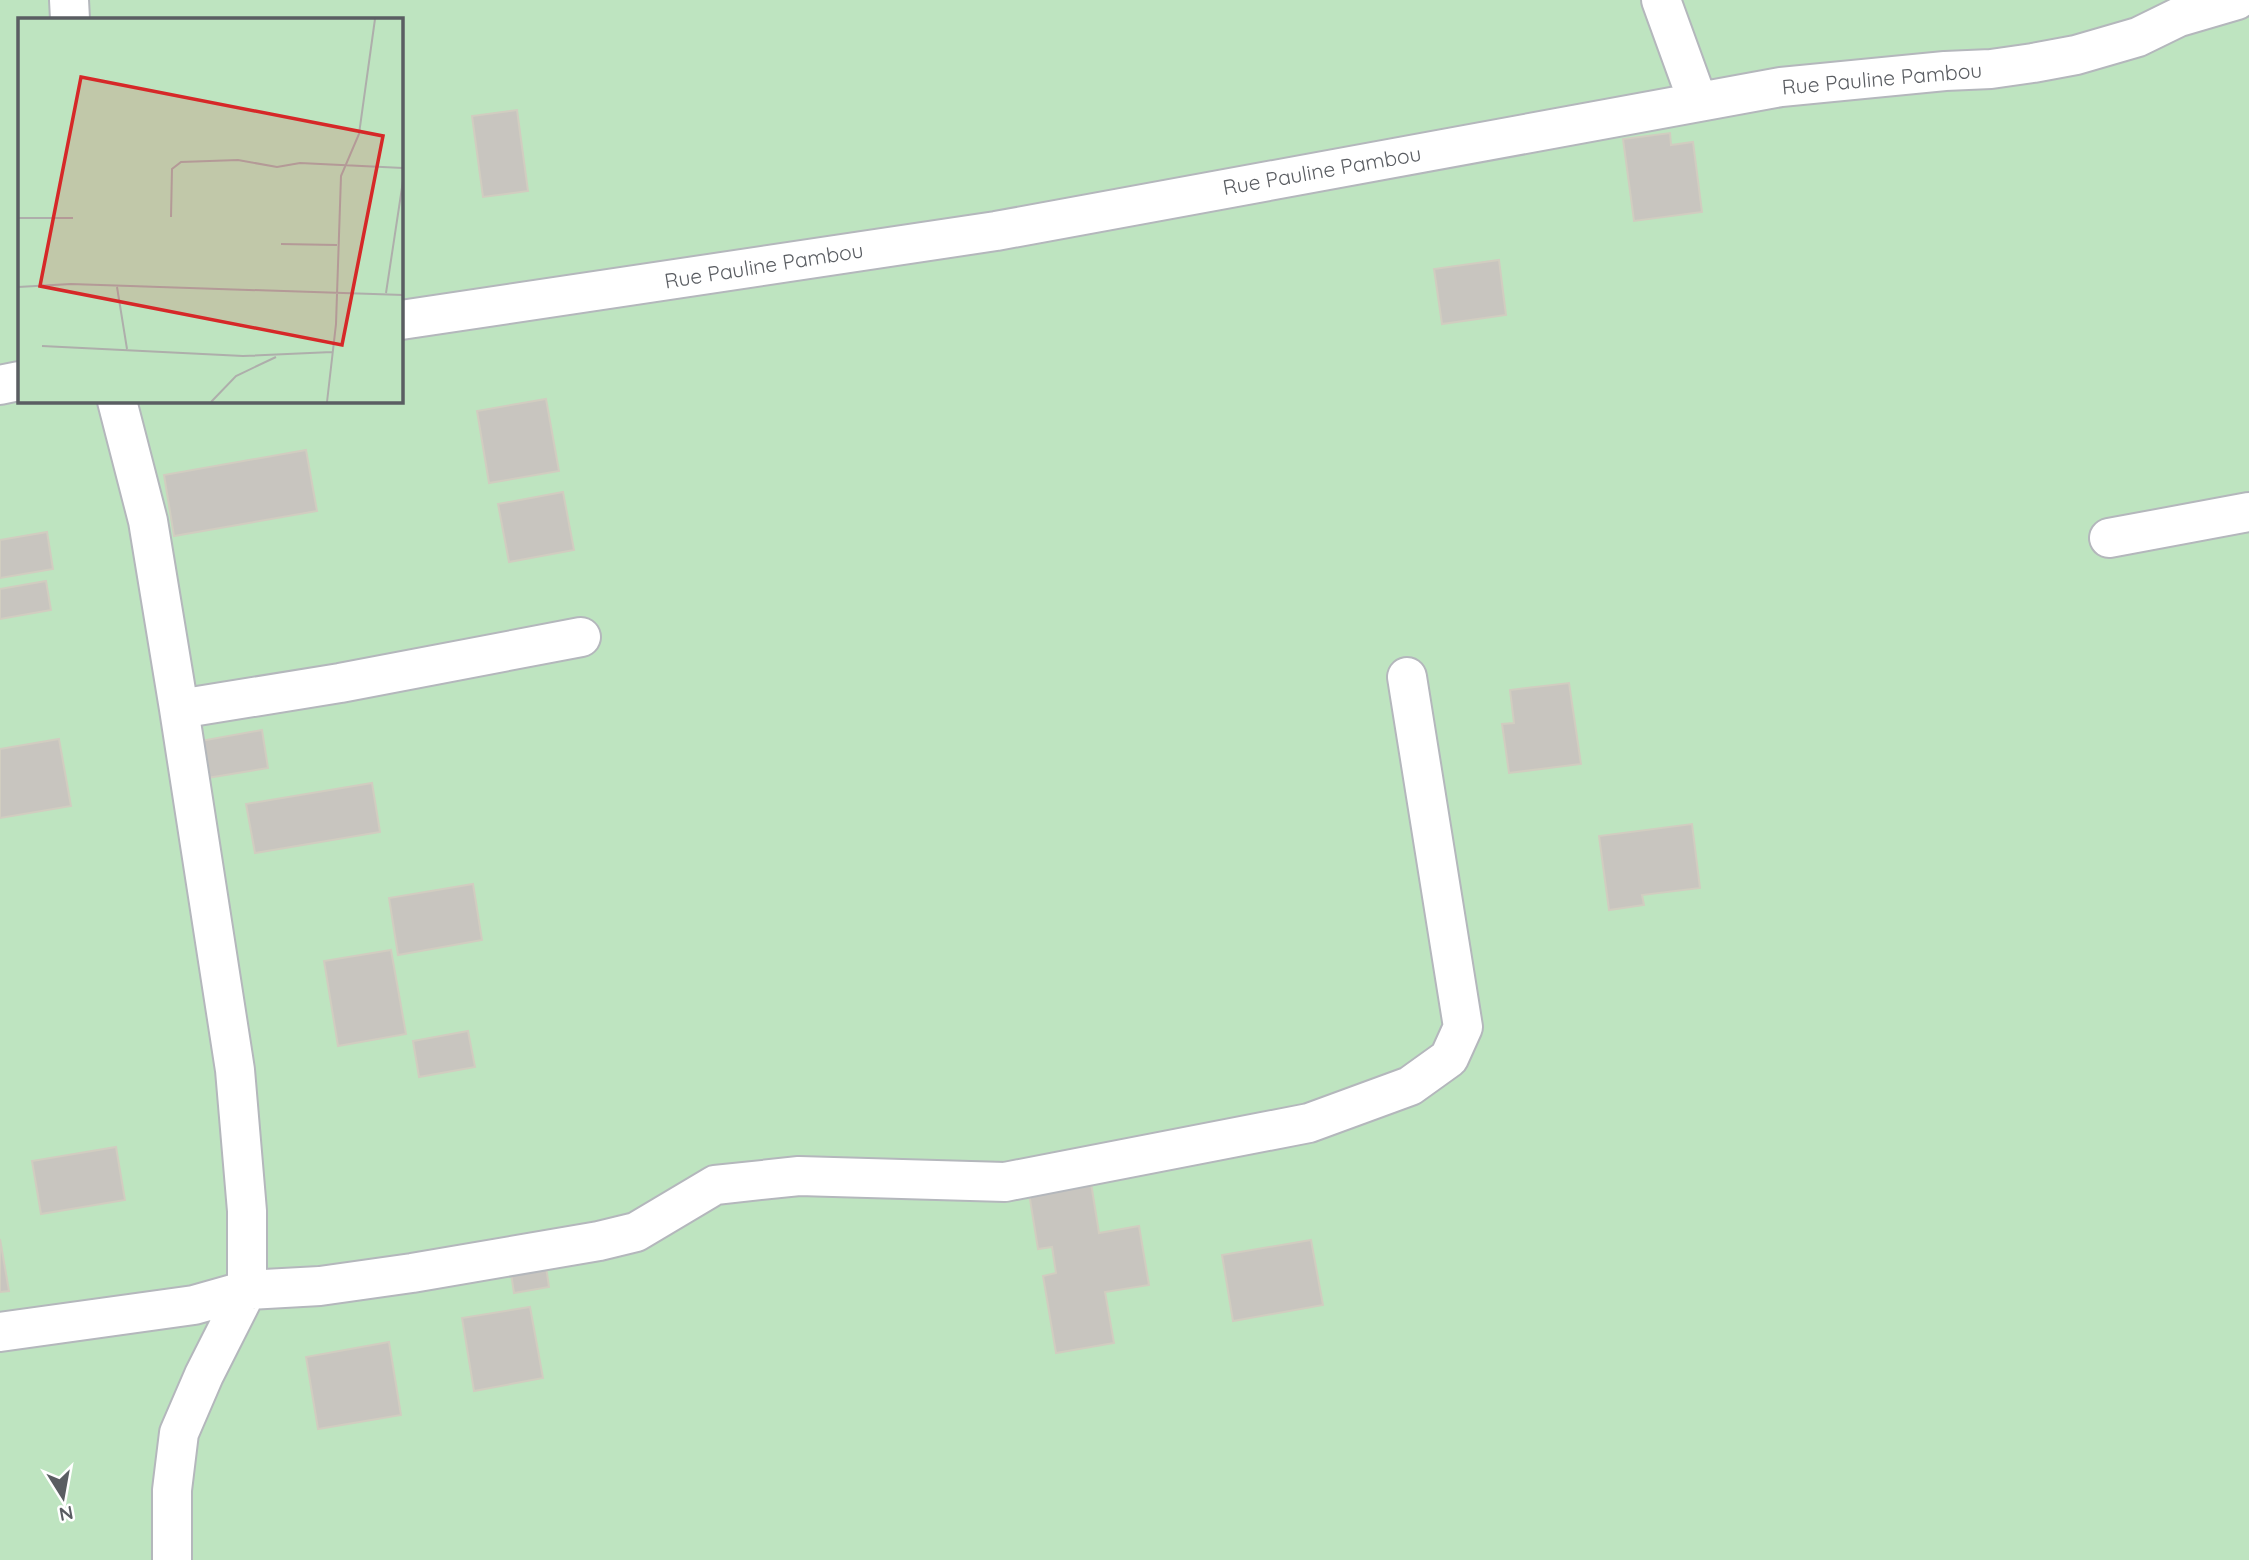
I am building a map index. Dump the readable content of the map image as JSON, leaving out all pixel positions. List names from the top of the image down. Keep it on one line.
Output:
{"streets":{"street":["Rue Pauline Pambou"]},"north":"bottom"}
